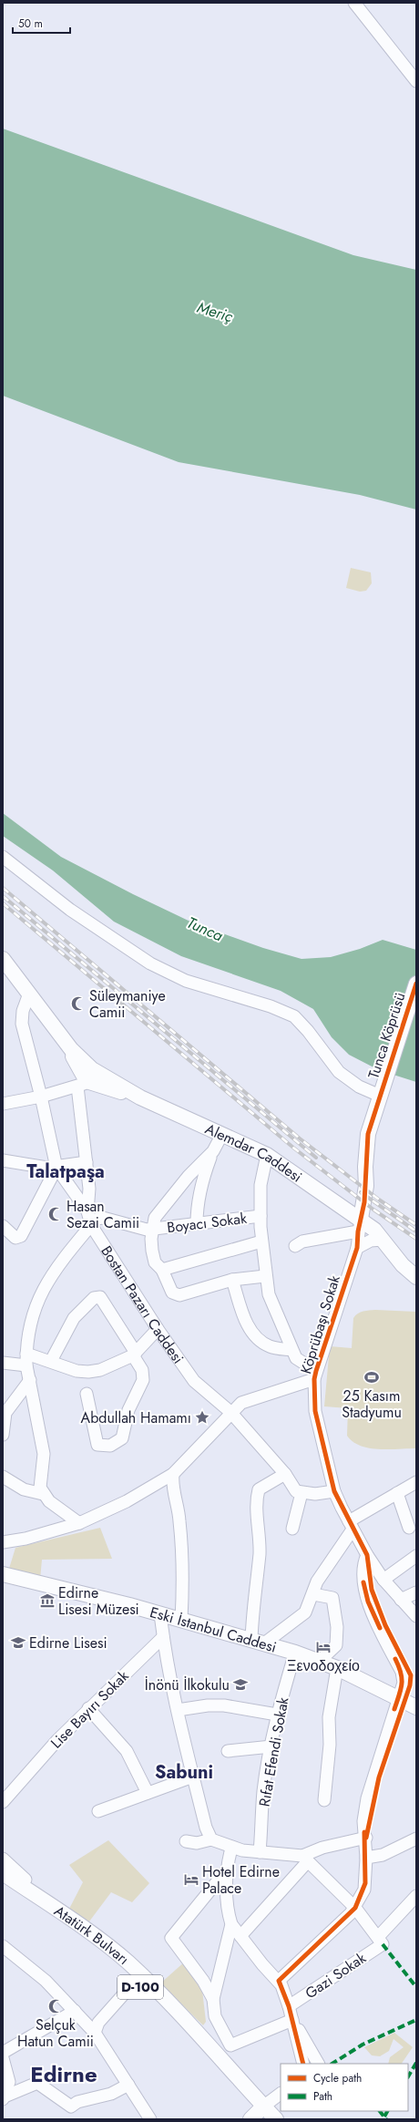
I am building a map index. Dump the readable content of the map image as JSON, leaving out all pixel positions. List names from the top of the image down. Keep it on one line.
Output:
{"streets":{"main road":["Tunca Köprüsü","Alemdar Caddesi","Eski İstanbul Caddesi","Atatürk Bulvarı","D-100"],"street":["Boyacı Sokak","Bostan Pazarı Caddesi","Köprübaşı Sokak","Lise Bayırı Sokak","Rıfat Efendi Sokak","Gazi Sokak"]},"crossings":[["Tunca Köprüsü","Alemdar Caddesi"],["Tunca Köprüsü","Köprübaşı Sokak"],["Alemdar Caddesi","Bostan Pazarı Caddesi"],["Alemdar Caddesi","Köprübaşı Sokak"],["Boyacı Sokak","Bostan Pazarı Caddesi"],["Eski İstanbul Caddesi","Rıfat Efendi Sokak"]],"districts":["Talatpaşa","Sabuni","Edirne"],"water":["Meriç","Tunca"],"places":{"mosque":["Süleymaniye Camii","Hasan Sezai Camii","Selçuk Hatun Camii"],"sports":["25 Kasım Stadyumu"],"place":["Abdullah Hamamı"],"museum":["Edirne Lisesi Müzesi"],"school or university":["Edirne Lisesi","İnönü İlkokulu"],"hotel":["Ξενοδοχείο","Hotel Edirne Palace"]},"legend":["Cycle path","Path"],"scale_bar":"50 m"}
